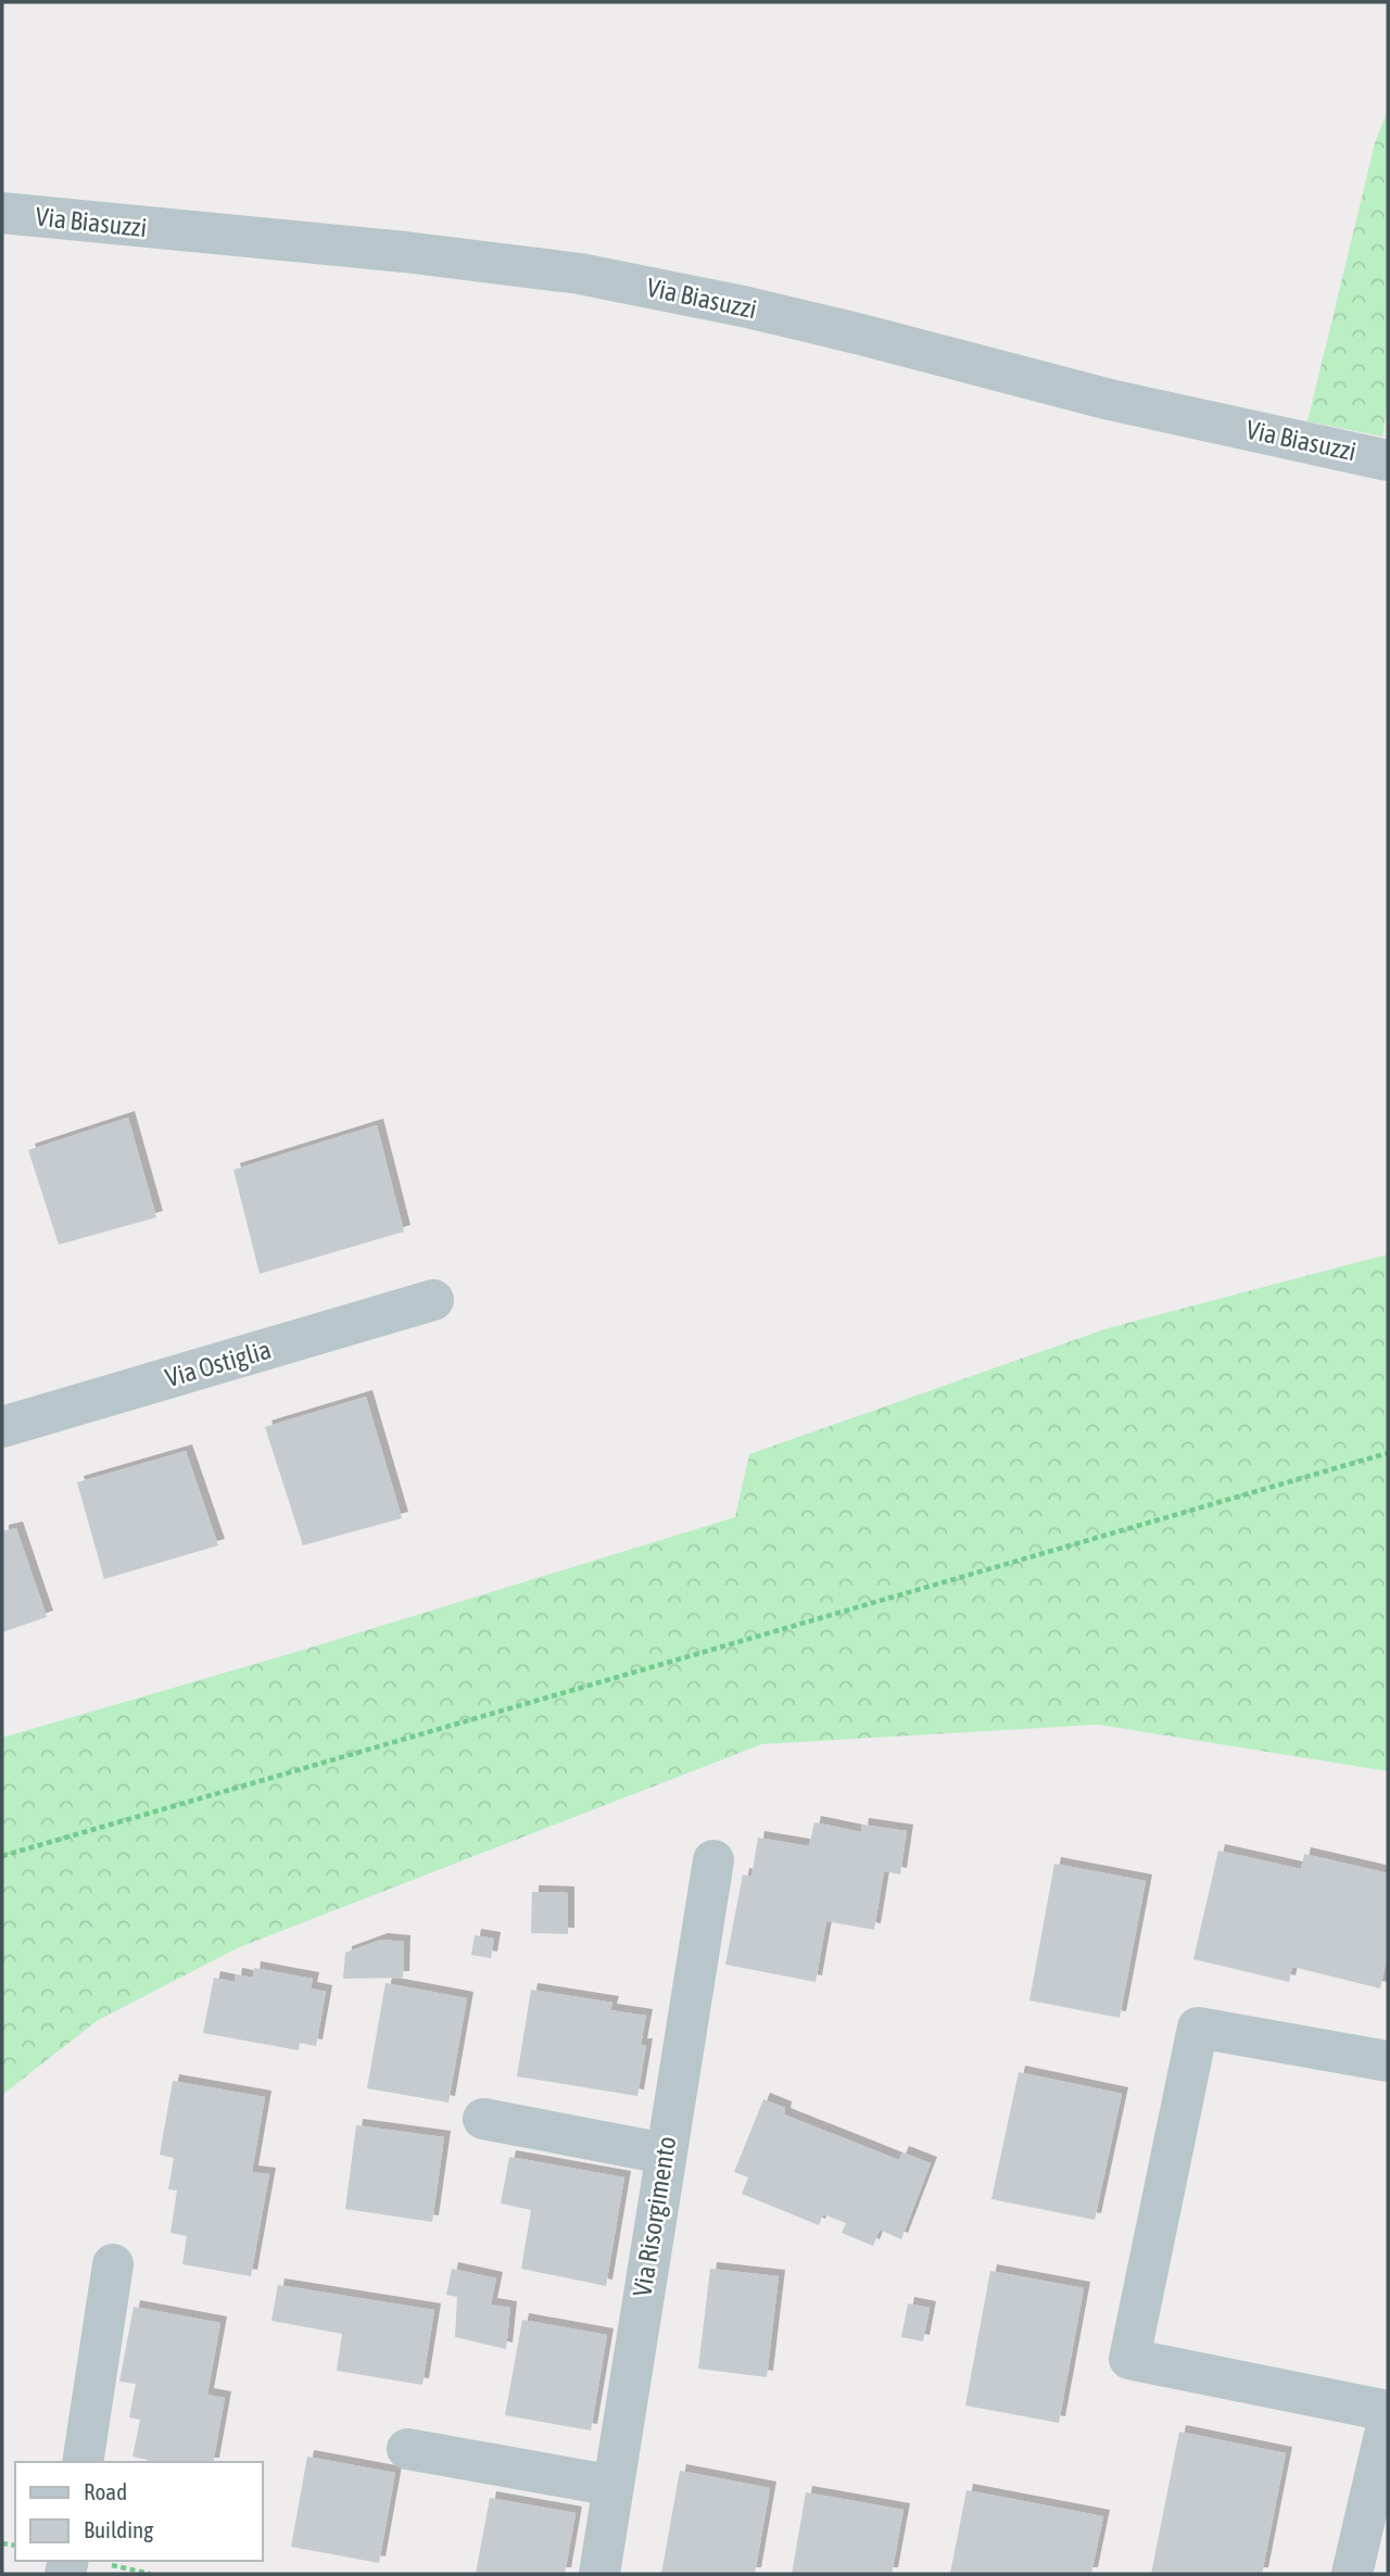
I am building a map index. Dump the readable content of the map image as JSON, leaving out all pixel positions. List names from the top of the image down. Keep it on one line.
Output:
{"streets":{"street":["Via Biasuzzi","Via Ostiglia","Via Risorgimento"]},"legend":["Road","Building"]}
